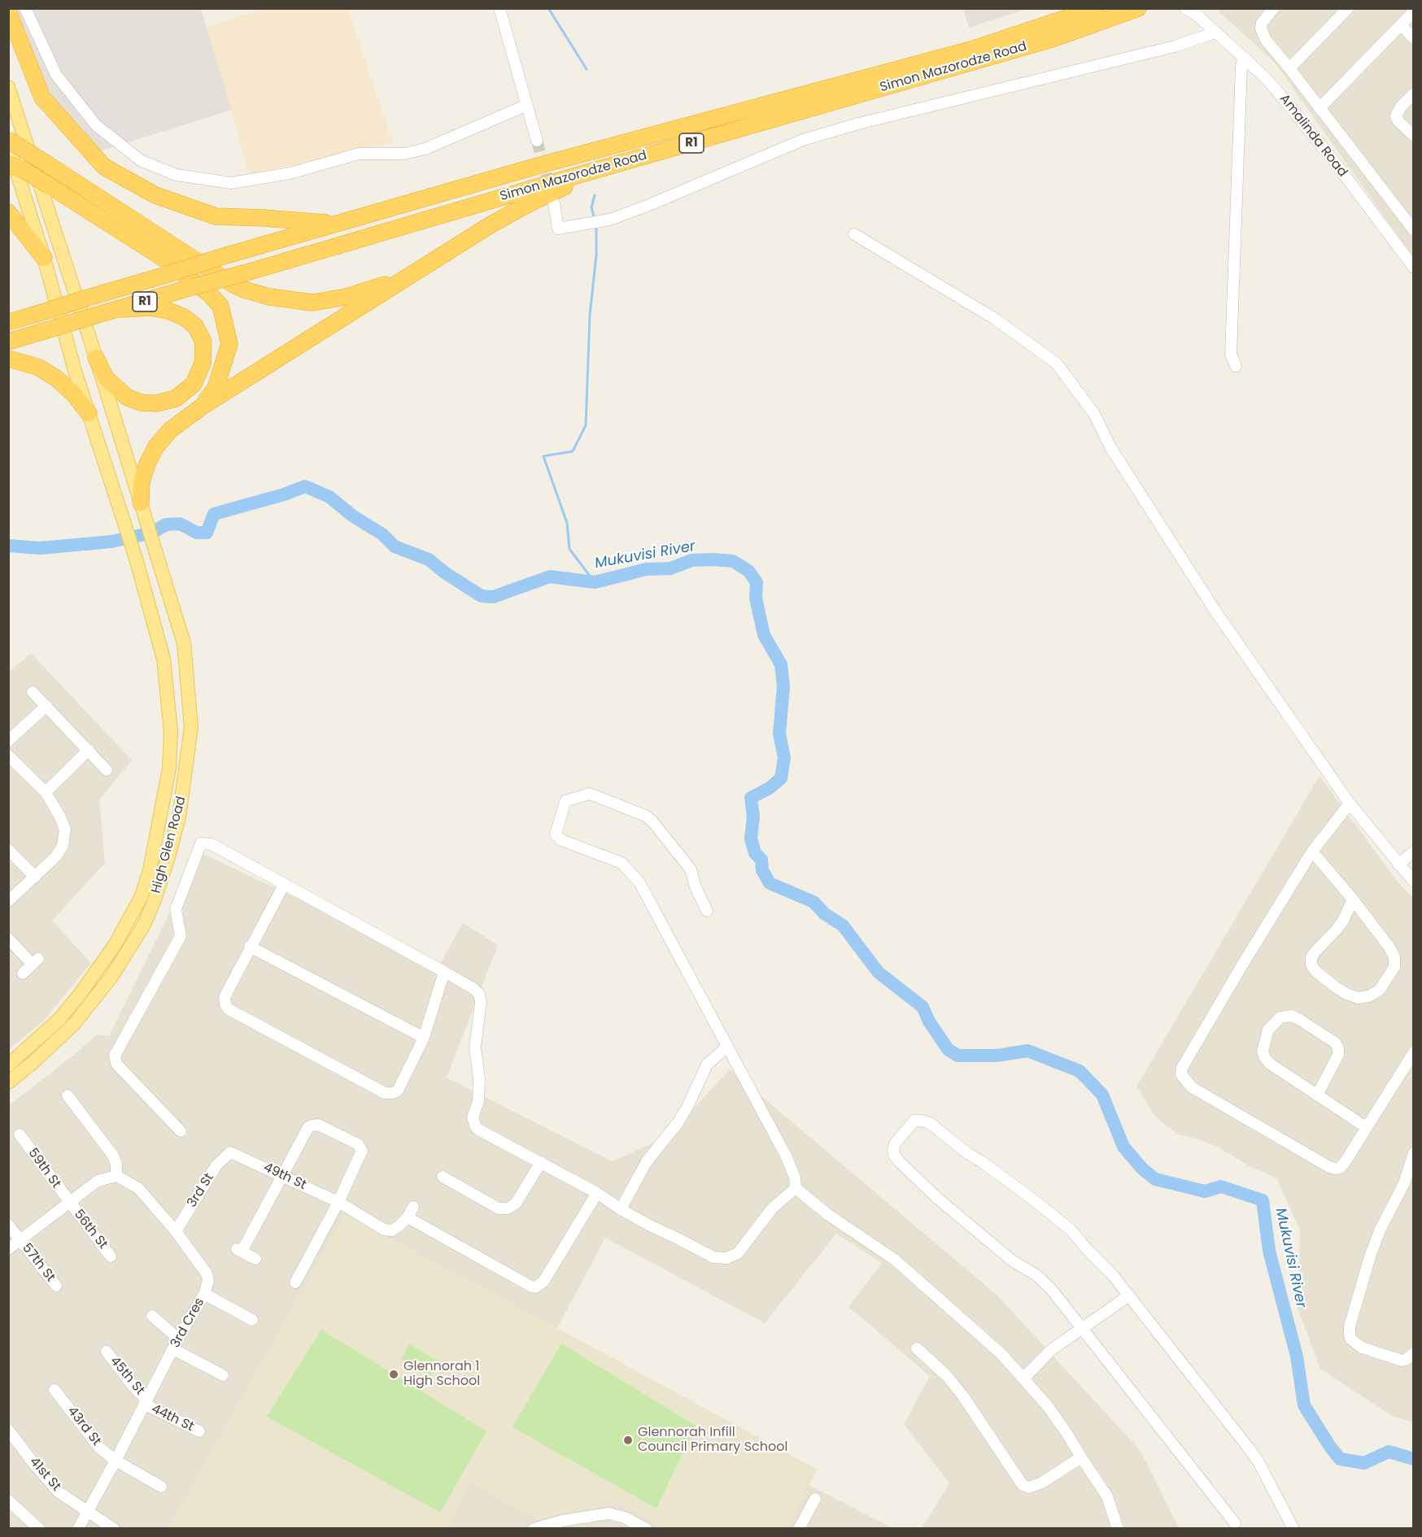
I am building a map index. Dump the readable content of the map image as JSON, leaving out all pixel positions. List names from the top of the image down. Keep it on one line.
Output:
{"streets":{"highway":["Simon Mazorodze Road","R1"],"main road":["High Glen Road"],"street":["Amalinda Road","59th St","49th St","3rd St","56th St","57th St","3rd Cres","45th St","44th St","43rd St","41st St"]},"crossings":[["59th St","56th St"],["49th St","3rd St"],["3rd St","3rd Cres"],["3rd Cres","45th St"],["3rd Cres","44th St"],["3rd Cres","43rd St"],["3rd Cres","41st St"],["45th St","44th St"]],"water":["Mukuvisi River"],"places":["Glennorah 1 High School","Glennorah Infill Council Primary School"]}
